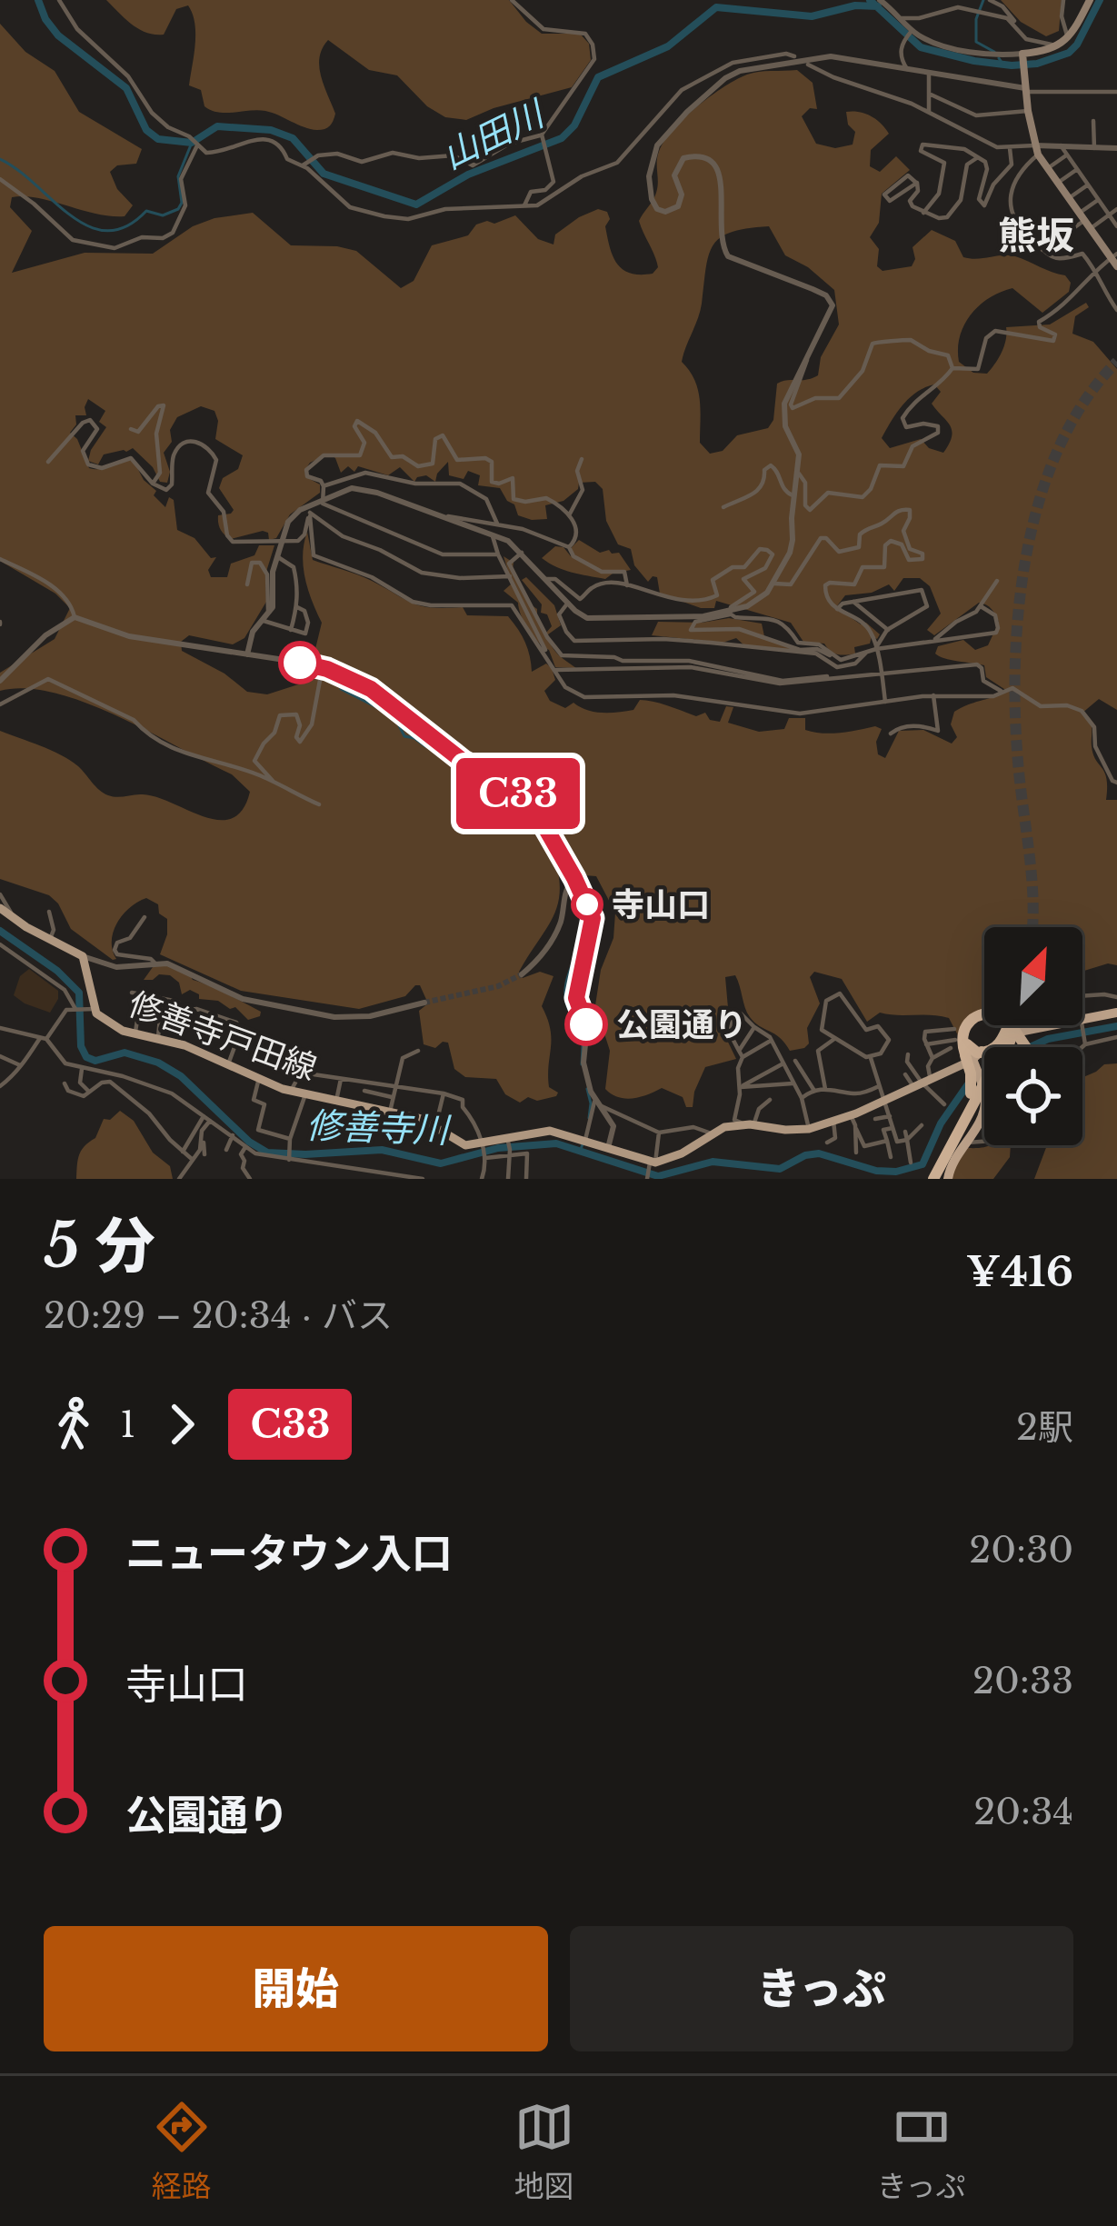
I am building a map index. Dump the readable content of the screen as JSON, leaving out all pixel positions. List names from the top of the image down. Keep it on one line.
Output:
{"streets":{"main road":["修善寺戸田線"]},"districts":["熊坂"],"water":["山田川","修善寺川"],"places":["寺山口","公園通り"],"lines":["bus line C33"],"north":"top right","page":{"on_map":"C33","heading":["5 分","20:29 – 20:34 · バス","¥416"],"legs":["1","C33","2駅"],"list":[{"name":"ニュータウン入口","value":"20:30"},{"name":"寺山口","value":"20:33"},{"name":"公園通り","value":"20:34"}],"buttons":["開始","きっぷ"],"tabs":["経路","地図","きっぷ"]}}
